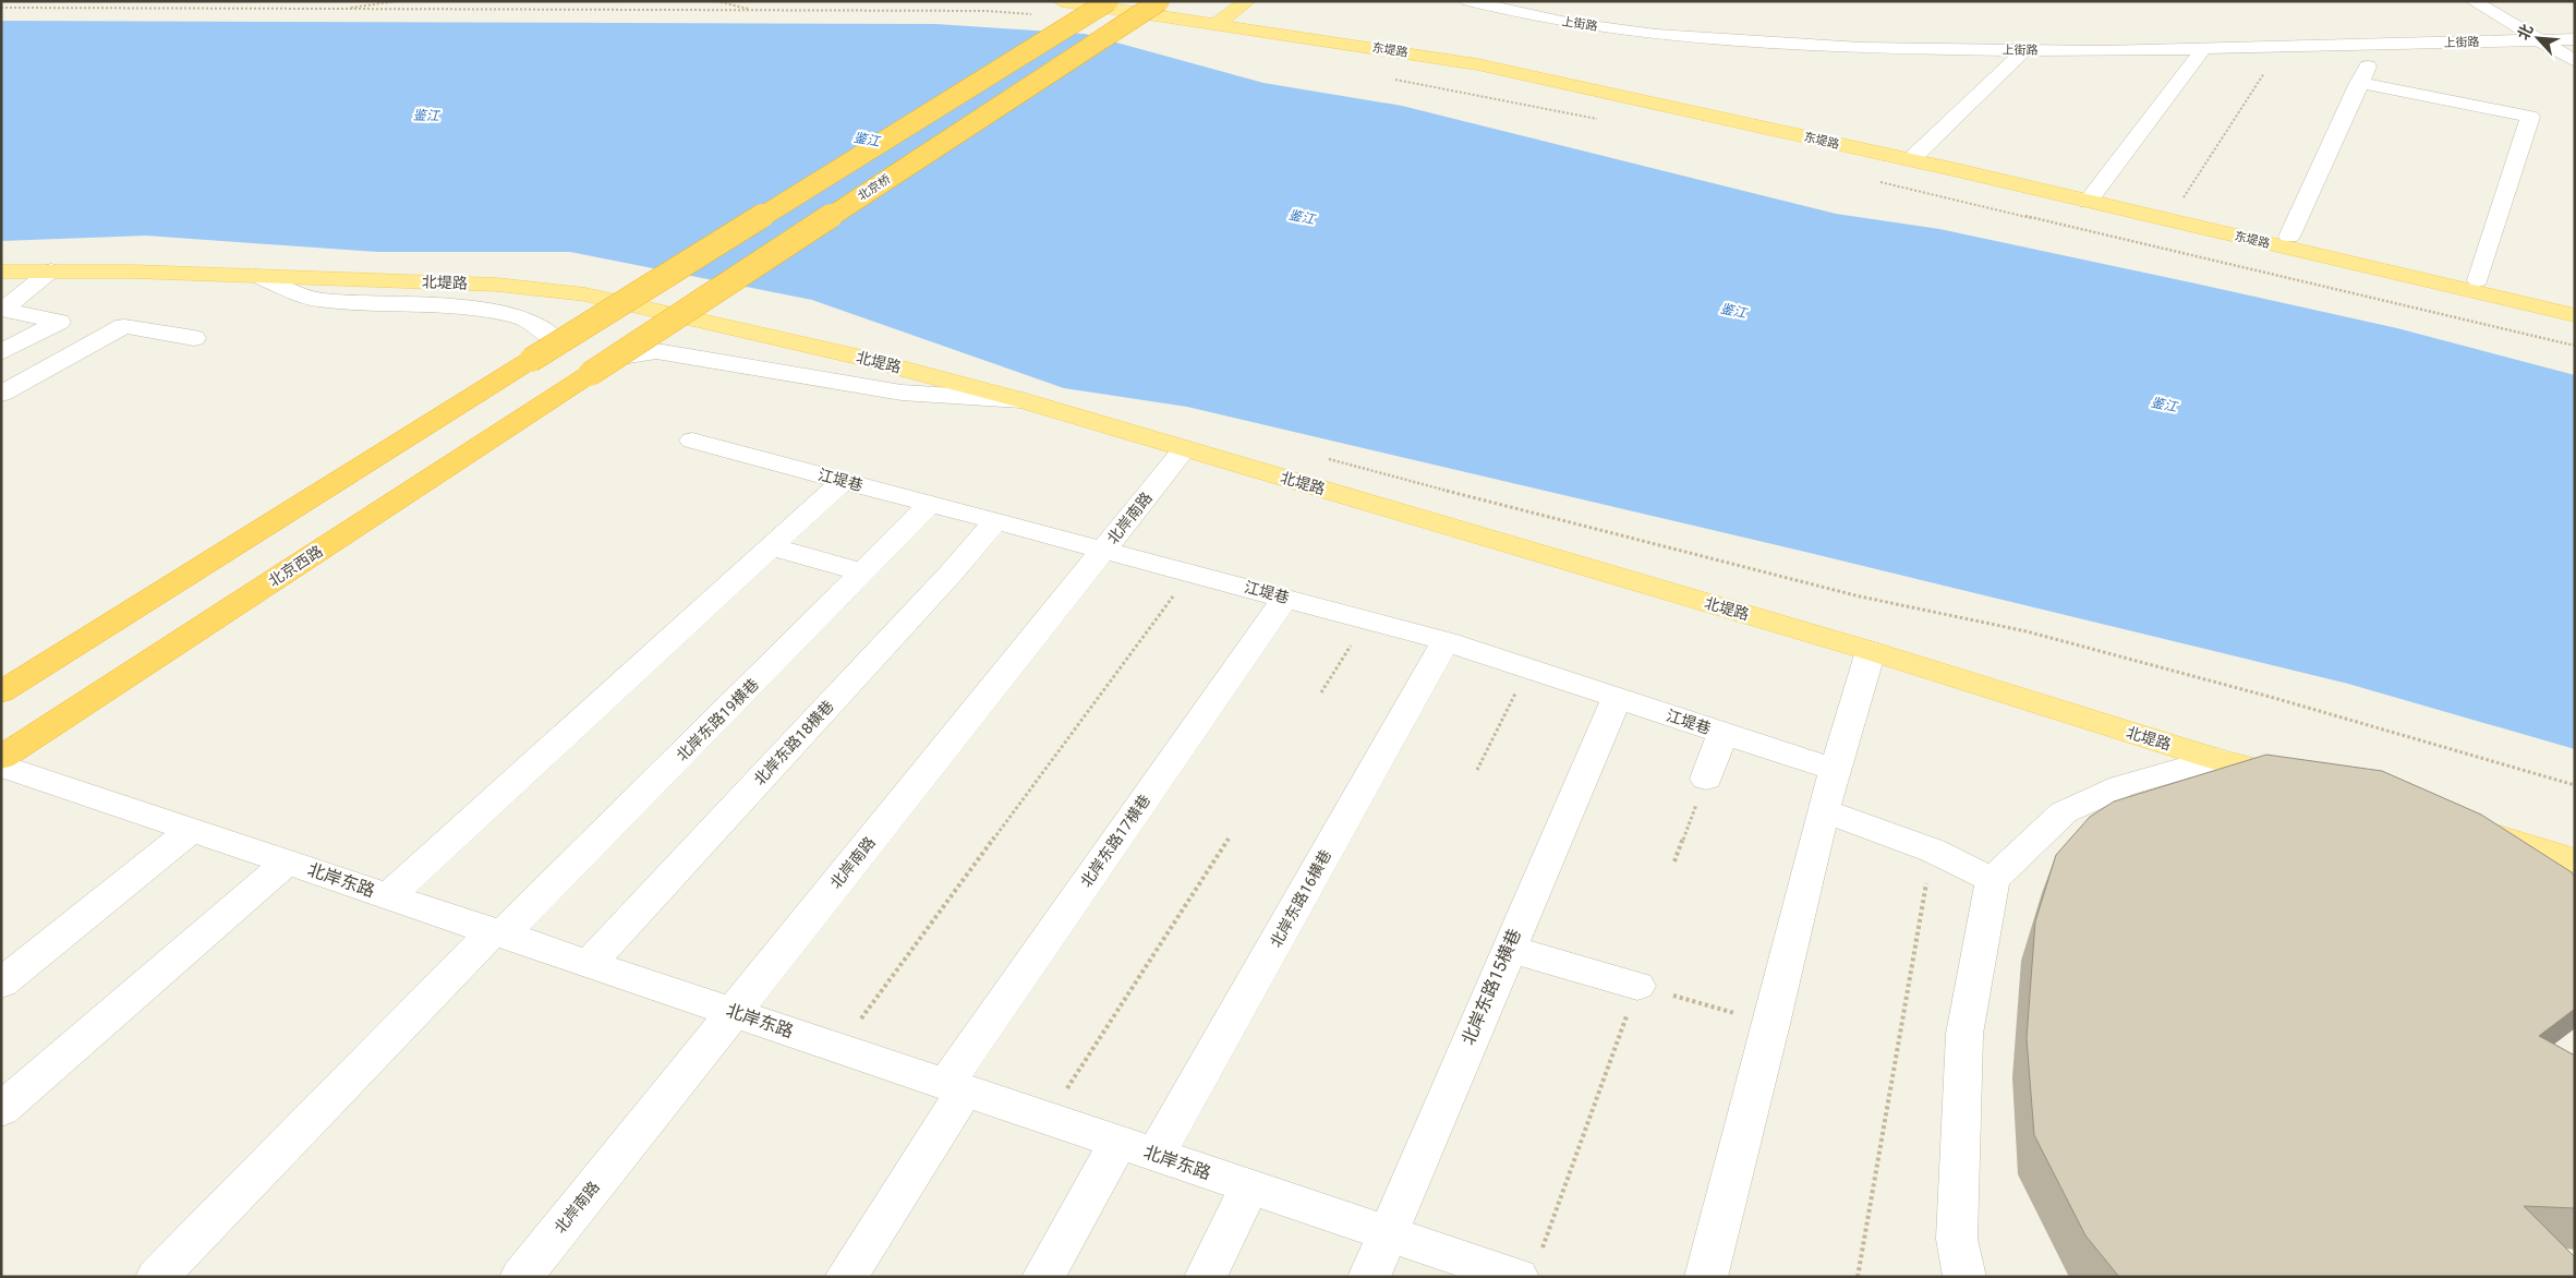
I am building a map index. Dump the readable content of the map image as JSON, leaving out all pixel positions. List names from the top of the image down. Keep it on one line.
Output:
{"streets":{"highway":["北京桥","北京西路"],"main road":["东堤路","北堤路"],"street":["上街路","江堤巷","北岸南路","北岸东路19横巷","北岸东路18横巷","北岸东路17横巷","北岸东路","北岸东路16横巷","北岸东路15横巷"]},"crossings":[["北京桥","北京西路"],["北堤路","北岸南路"],["江堤巷","北岸南路"],["江堤巷","北岸东路19横巷"],["江堤巷","北岸东路18横巷"],["江堤巷","北岸东路17横巷"],["江堤巷","北岸东路16横巷"],["江堤巷","北岸东路15横巷"],["北岸南路","北岸东路"],["北岸东路19横巷","北岸东路"],["北岸东路18横巷","北岸东路"],["北岸东路17横巷","北岸东路"],["北岸东路","北岸东路16横巷"],["北岸东路","北岸东路15横巷"]],"water":["鉴江"],"north":"top left"}
